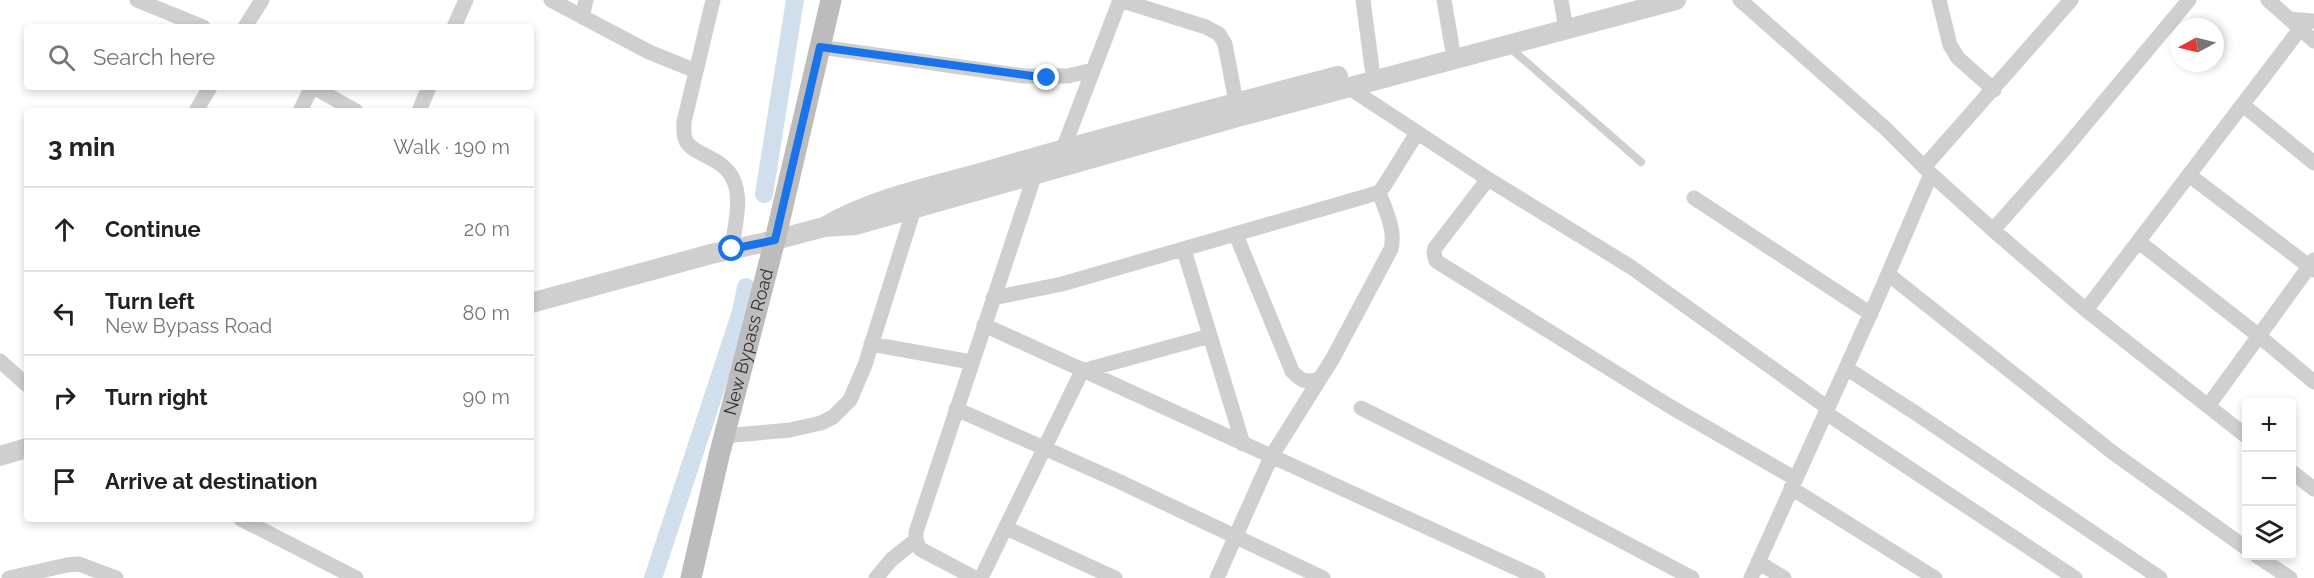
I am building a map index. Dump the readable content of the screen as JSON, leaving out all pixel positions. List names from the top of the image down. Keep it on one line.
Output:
{"streets":{"main road":["New Bypass Road"]},"north":"left","page":{"search":"Search here","heading":["3 min","Walk · 190 m"],"list":[["Continue","20 m"],["Turn left","New Bypass Road","80 m"],["Turn right","90 m"],"Arrive at destination"],"map_buttons":["+","−"]}}
